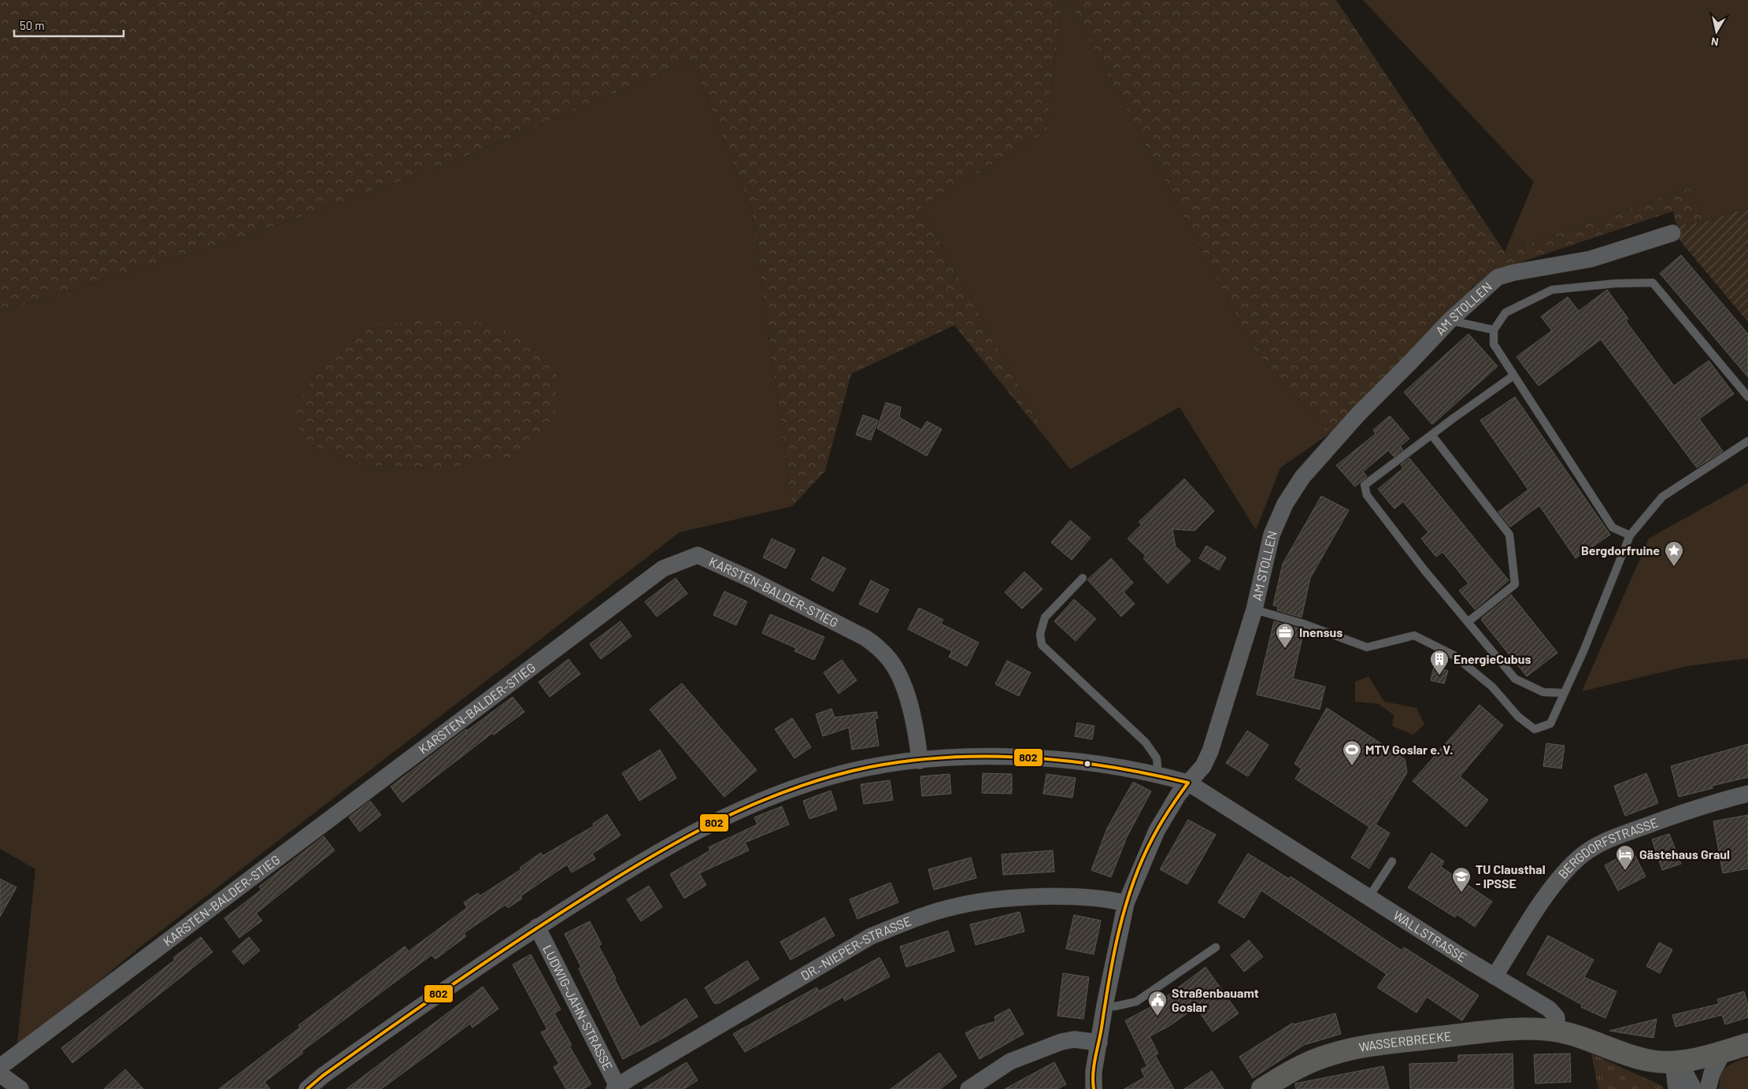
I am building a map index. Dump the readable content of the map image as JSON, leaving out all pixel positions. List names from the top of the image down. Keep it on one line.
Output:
{"streets":{"main road":["WASSERBREEKE"],"street":["AM STOLLEN","KARSTEN-BALDER-STIEG","BERGDORFSTRASSE","WALLSTRASSE","DR.-NIEPER-STRASSE","LUDWIG-JAHN-STRASSE"]},"crossings":[["AM STOLLEN","WALLSTRASSE"],["AM STOLLEN","DR.-NIEPER-STRASSE"],["KARSTEN-BALDER-STIEG","WALLSTRASSE"],["BERGDORFSTRASSE","WALLSTRASSE"],["WALLSTRASSE","LUDWIG-JAHN-STRASSE"],["WALLSTRASSE","WASSERBREEKE"],["DR.-NIEPER-STRASSE","LUDWIG-JAHN-STRASSE"]],"places":{"place":["Bergdorfruine"],"office":["Inensus"],"building":["EnergieCubus"],"sports":["MTV Goslar e. V."],"hotel":["Gästehaus Graul"],"school or university":["TU Clausthal - IPSSE"],"public building":["Straßenbauamt Goslar"]},"lines":["transit line 802"],"scale_bar":"50 m","north":"bottom"}
